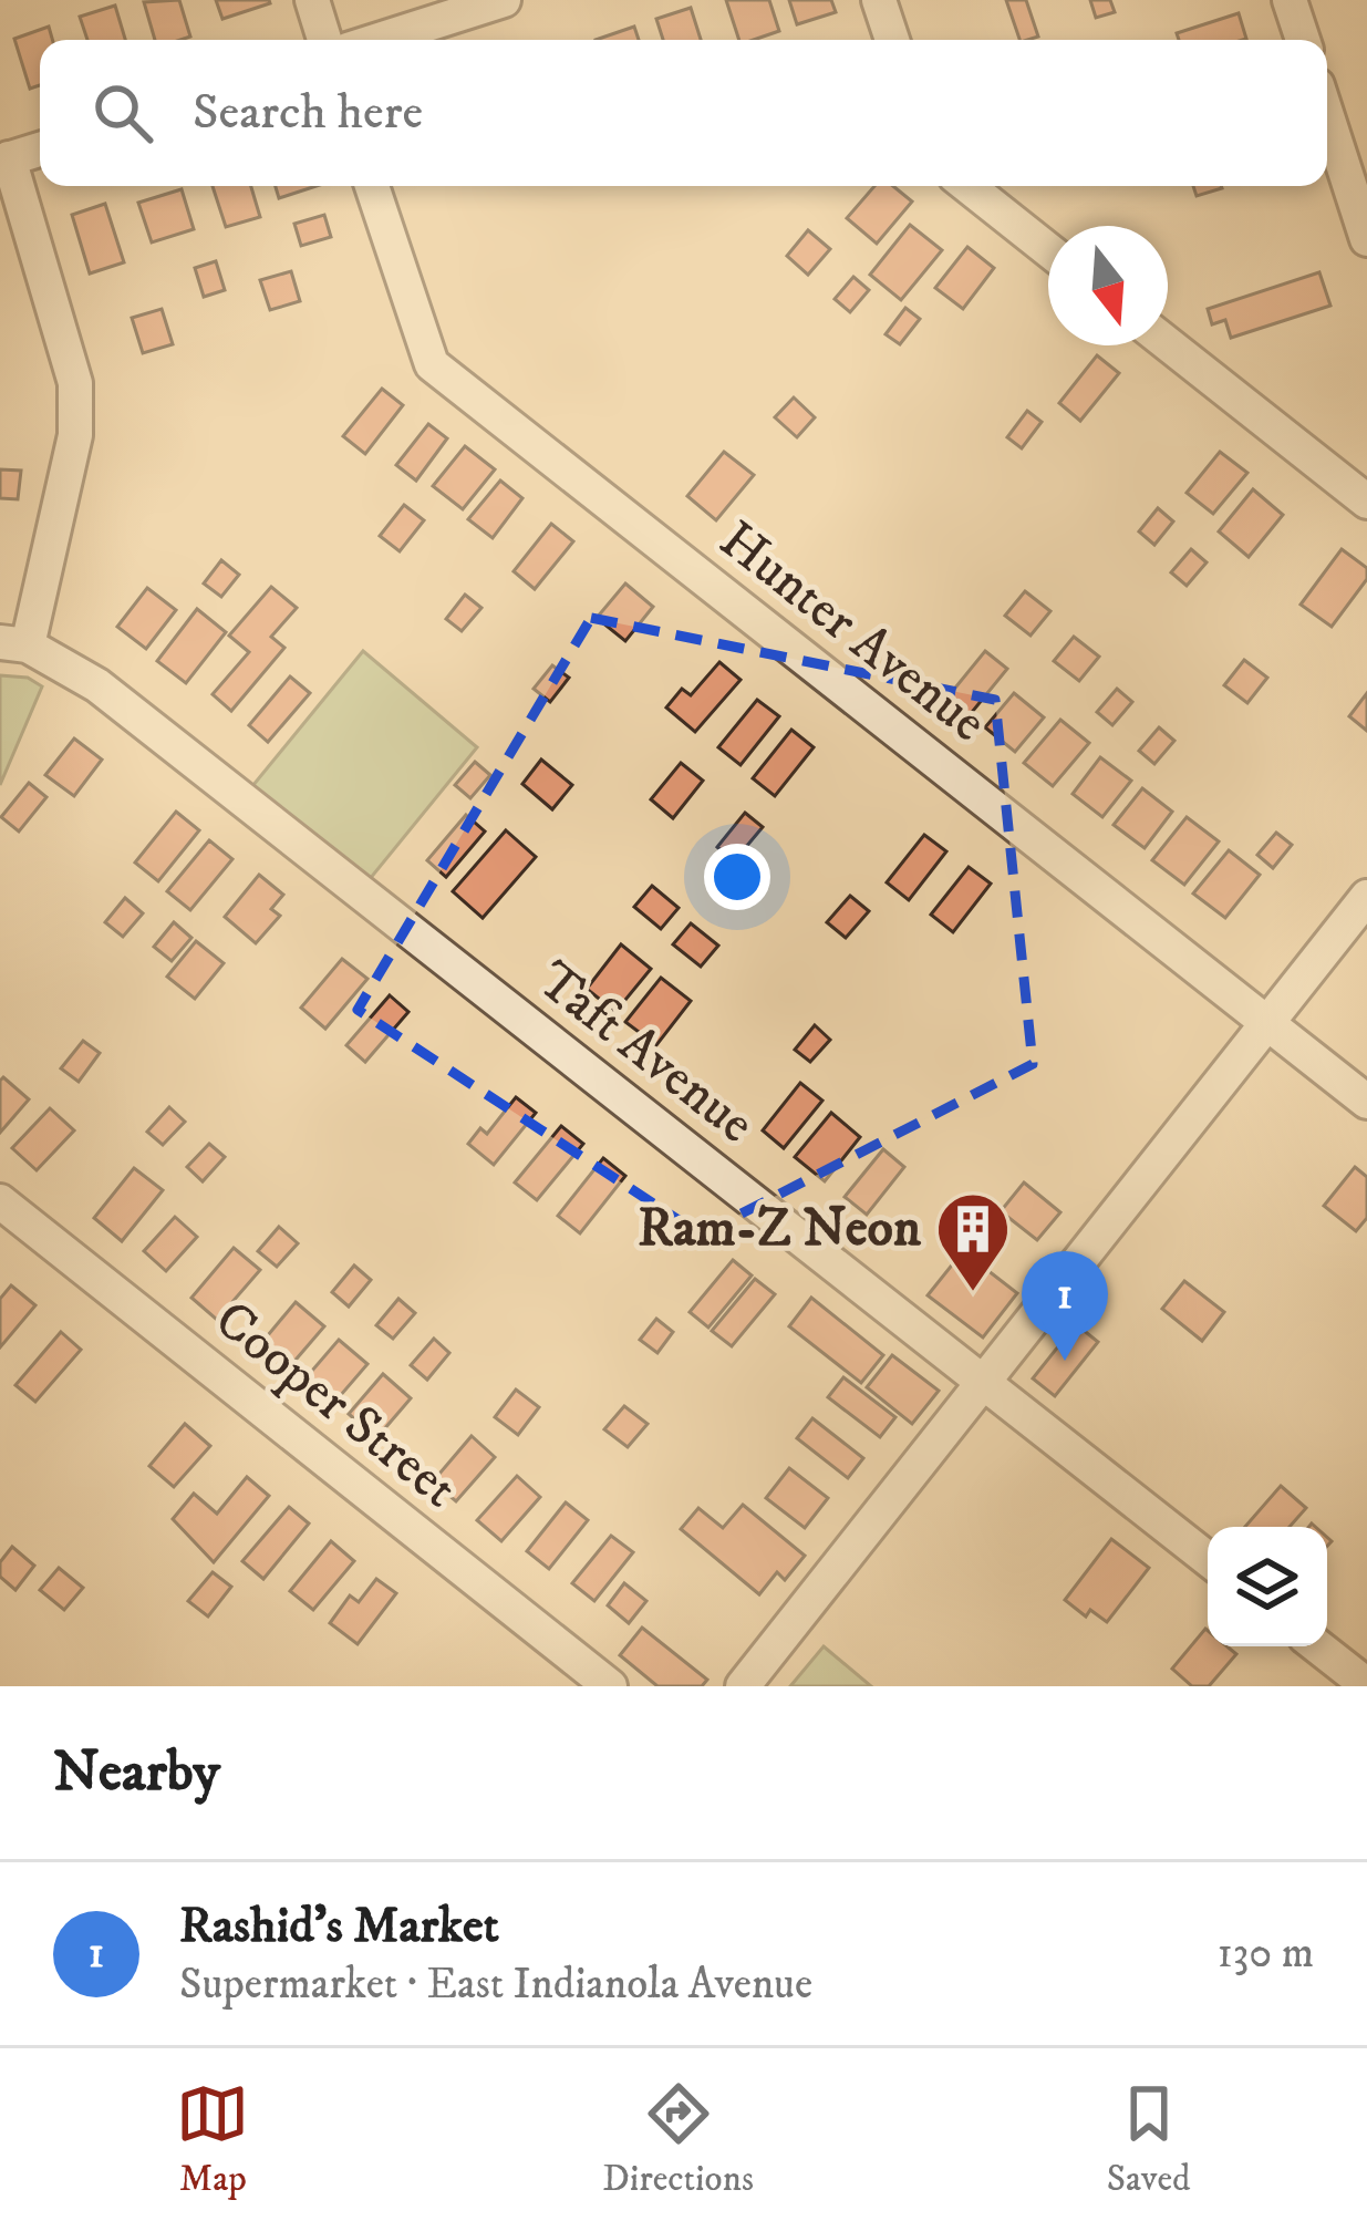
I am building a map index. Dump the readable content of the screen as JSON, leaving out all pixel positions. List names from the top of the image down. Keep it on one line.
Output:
{"streets":{"street":["Hunter Avenue","Taft Avenue","Cooper Street"]},"places":{"building":["Ram-Z Neon"]},"north":"bottom","page":{"search":"Search here","pins":"1","heading":"Nearby","list":[{"mark":"1","name":"Rashid's Market","note":"Supermarket · East Indianola Avenue","value":"130 m"}],"nav":["Map","Directions","Saved"]}}
